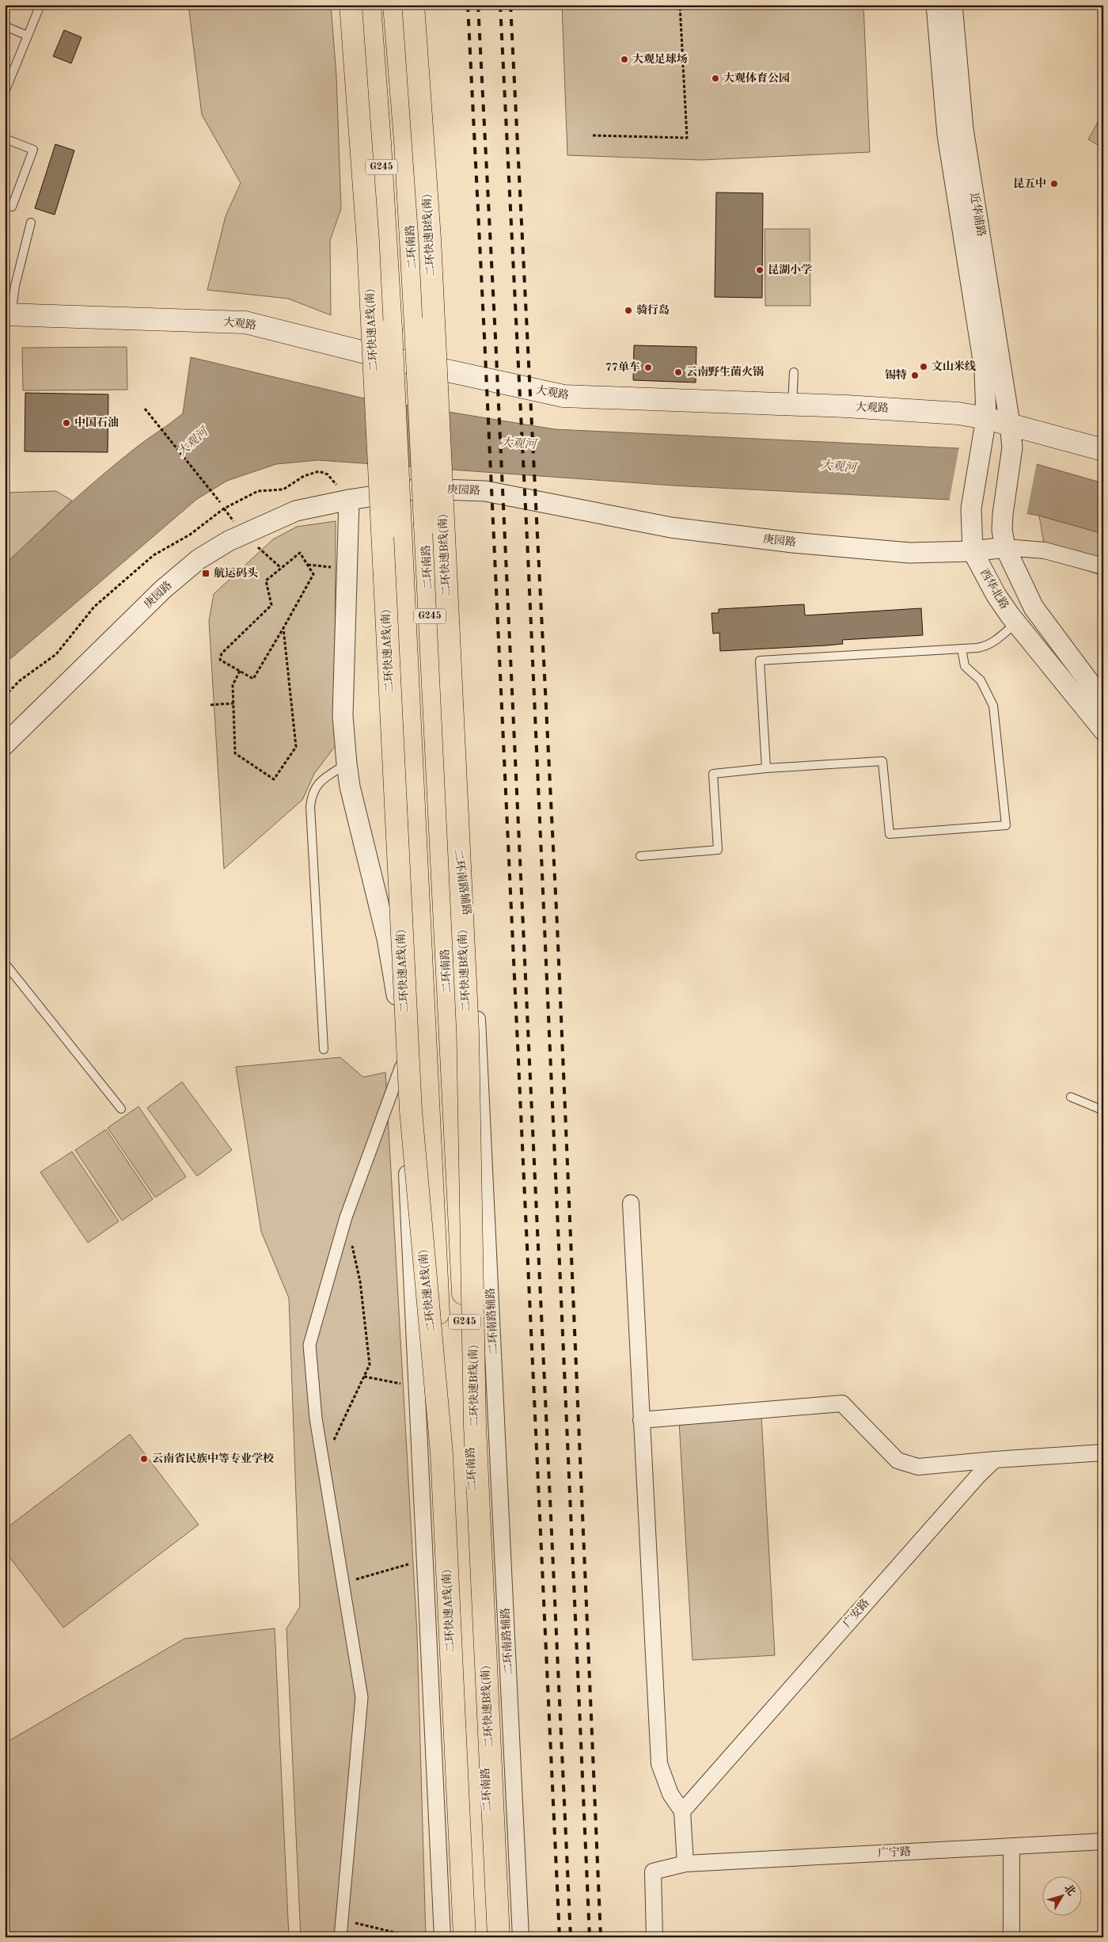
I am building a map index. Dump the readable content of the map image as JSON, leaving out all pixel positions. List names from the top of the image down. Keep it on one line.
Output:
{"streets":{"main road":["G245","二环快速B线(南)","二环南路","大观路","二环快速A线(南)"],"street":["近华浦路","庚园路","西华北路","二环南路辅路","广安路","广宁路"]},"crossings":[["近华浦路","大观路"],["近华浦路","西华北路"],["二环南路","二环南路辅路"],["大观路","西华北路"],["庚园路","西华北路"]],"water":["大观河"],"places":{"other":["大观足球场","大观体育公园","昆五中","昆湖小学","骑行岛","文山米线","77单车","云南野生菌火锅","锡特","中国石油","云南省民族中等专业学校"],"transit":["航运码头"]},"north":"top right"}
